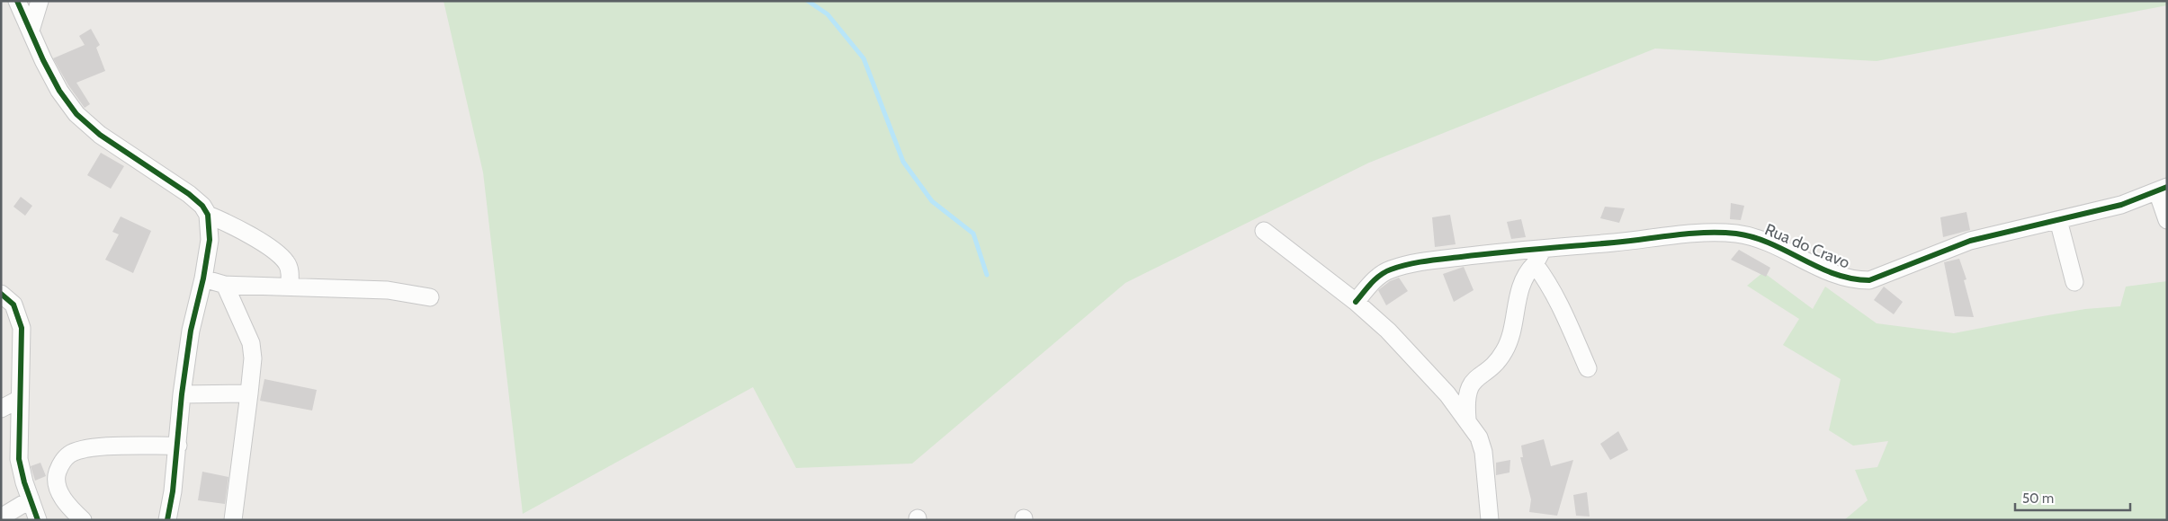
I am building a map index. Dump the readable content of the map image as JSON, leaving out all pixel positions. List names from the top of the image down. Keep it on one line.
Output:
{"streets":{"street":["Rua do Cravo"]},"scale_bar":"50 m"}
